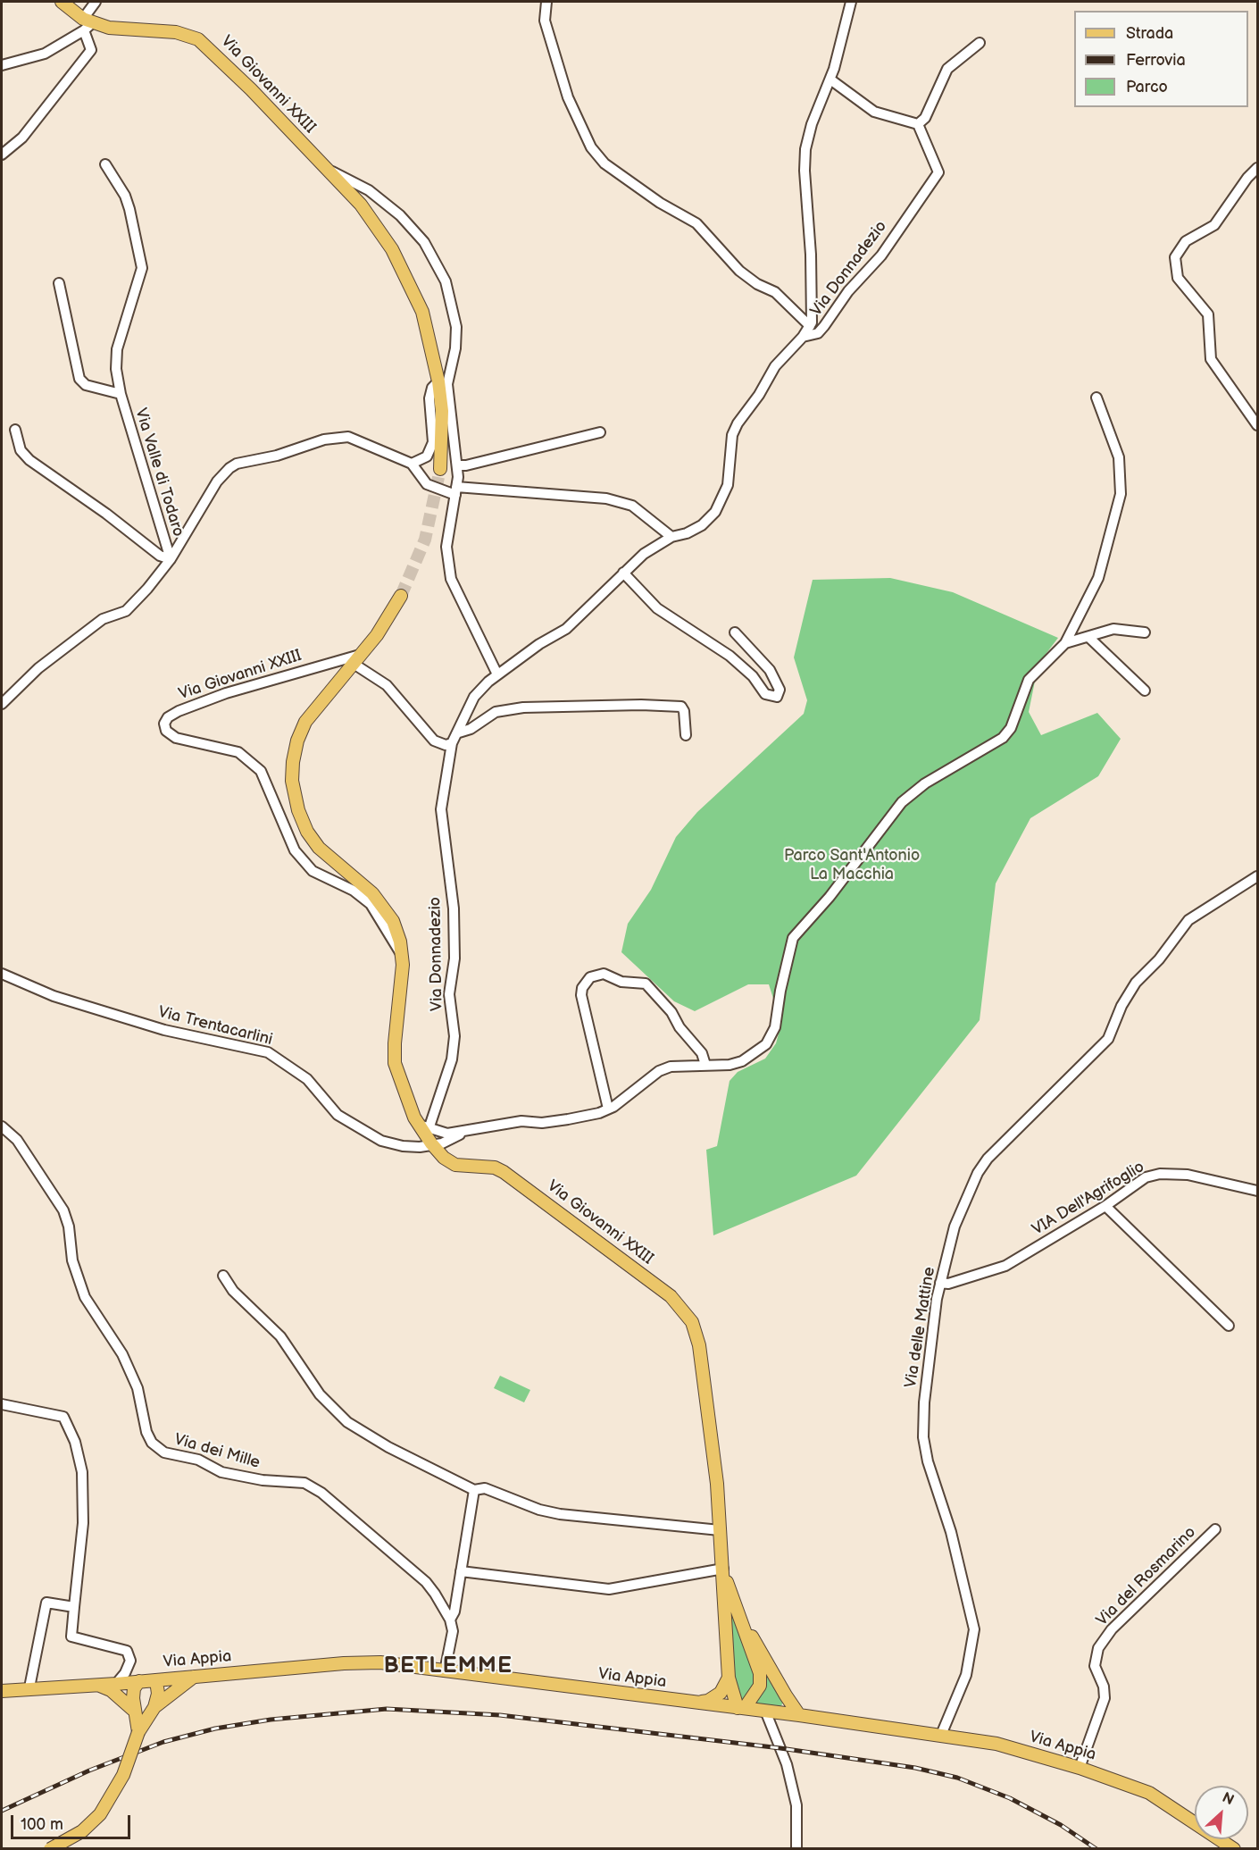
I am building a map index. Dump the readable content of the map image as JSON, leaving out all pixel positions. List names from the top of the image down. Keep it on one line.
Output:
{"streets":{"main road":["Via Giovanni XXIII","Via Appia"],"street":["Via Donnadezio","Via Valle di Todaro","Via Trentacarlini","VIA Dell'Agrifoglio","Via delle Mattine","Via dei Mille","Via del Rosmarino"]},"crossings":[["Via Giovanni XXIII","Via Donnadezio"],["VIA Dell'Agrifoglio","Via delle Mattine"],["Via delle Mattine","Via Appia"],["Via del Rosmarino","Via Appia"]],"districts":["BETLEMME"],"parks":["Parco Sant'Antonio La Macchia"],"legend":["Strada","Ferrovia","Parco"],"scale_bar":"100 m","north":"top right"}
